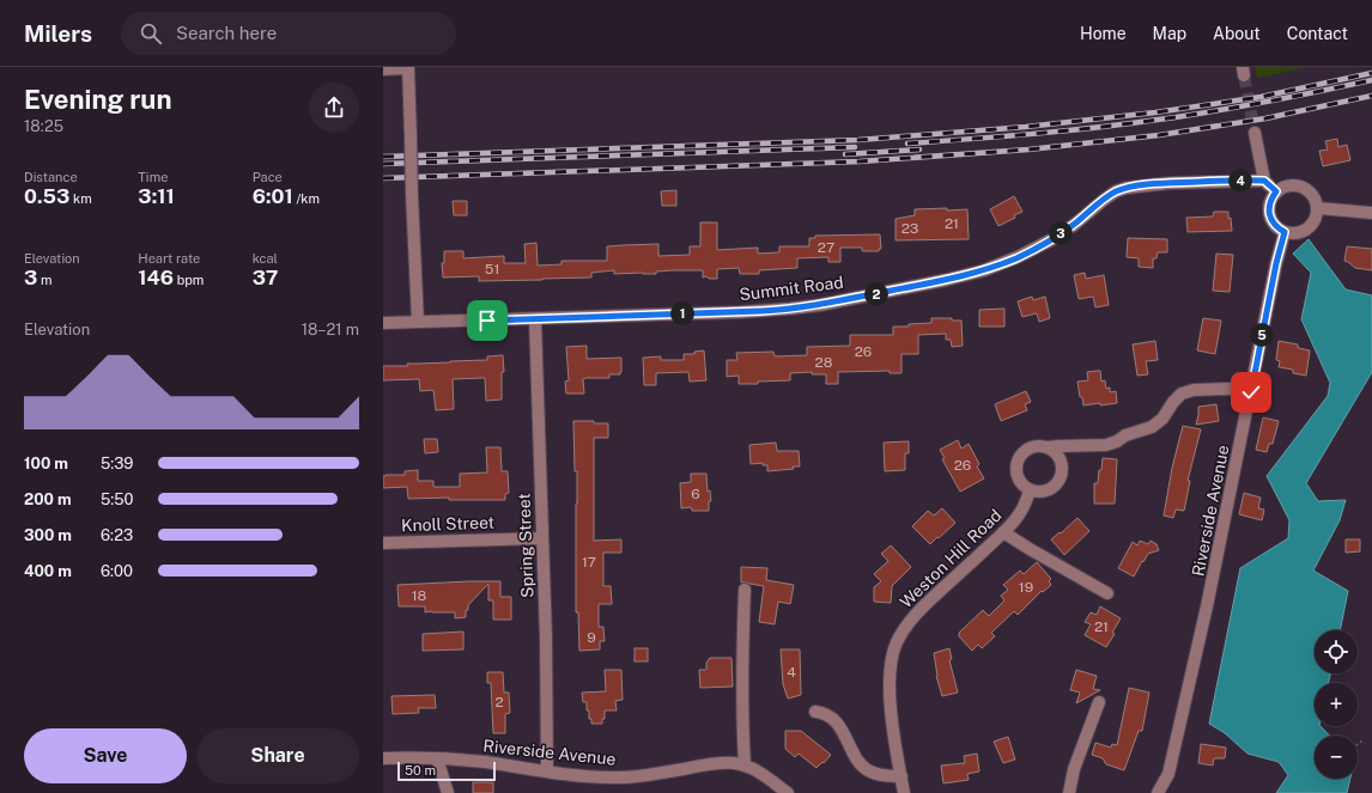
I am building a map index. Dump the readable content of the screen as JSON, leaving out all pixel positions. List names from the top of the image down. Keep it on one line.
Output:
{"streets":{"street":["Summit Road","Riverside Avenue","Knoll Street","Spring Street","Weston Hill Road"]},"crossings":[["Summit Road","Spring Street"],["Riverside Avenue","Spring Street"],["Knoll Street","Spring Street"]],"house_numbers":["21","23","27","51","26","28","26","6","17","19","18","21","9","4","2"],"scale_bar":"50 m","page":{"header":"Milers","search":"Search here","nav":["Home","Map","About","Contact"],"heading":["Evening run","18:25"],"stats":[["Distance","0.53 km"],["Time","3:11"],["Pace","6:01 /km"],["Elevation","3 m"],["Heart rate","146 bpm"],["kcal","37"]],"pins":["4","3","2","1","5"],"chart":["Elevation","18–21 m"],"list":[{"name":"100 m","note":"5:39"},{"name":"200 m","note":"5:50"},{"name":"300 m","note":"6:23"},{"name":"400 m","note":"6:00"}],"map_buttons":["+","−"],"buttons":["Save","Share"],"scale":"50 m"}}
